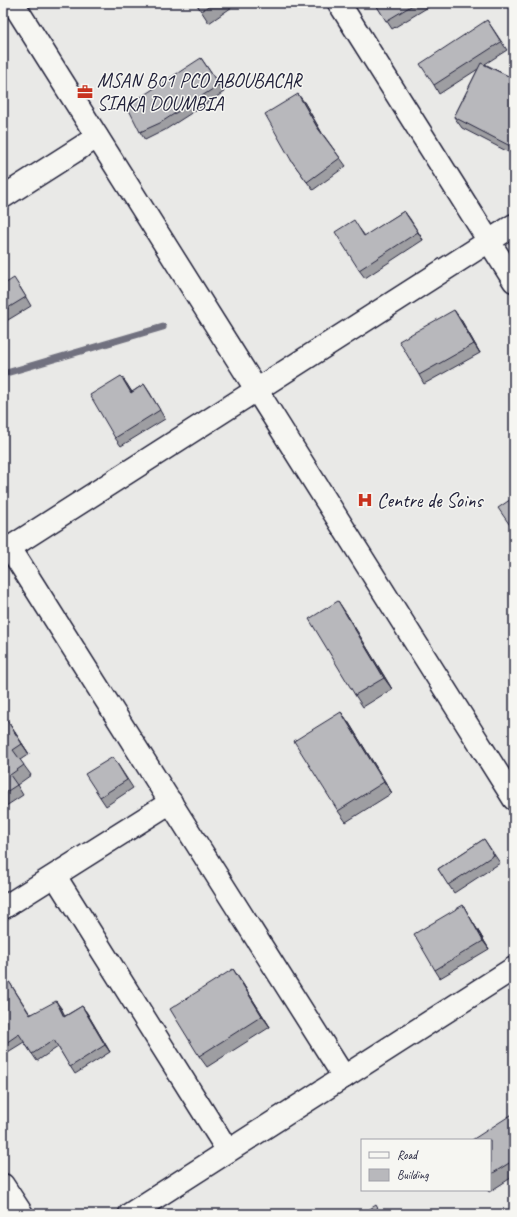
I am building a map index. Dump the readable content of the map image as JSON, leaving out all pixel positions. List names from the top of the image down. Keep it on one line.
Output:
{"places":{"office":["MSAN B01 PCO ABOUBACAR SIAKA DOUMBIA"],"hospital":["Centre de Soins"]},"legend":["Road","Building"]}
